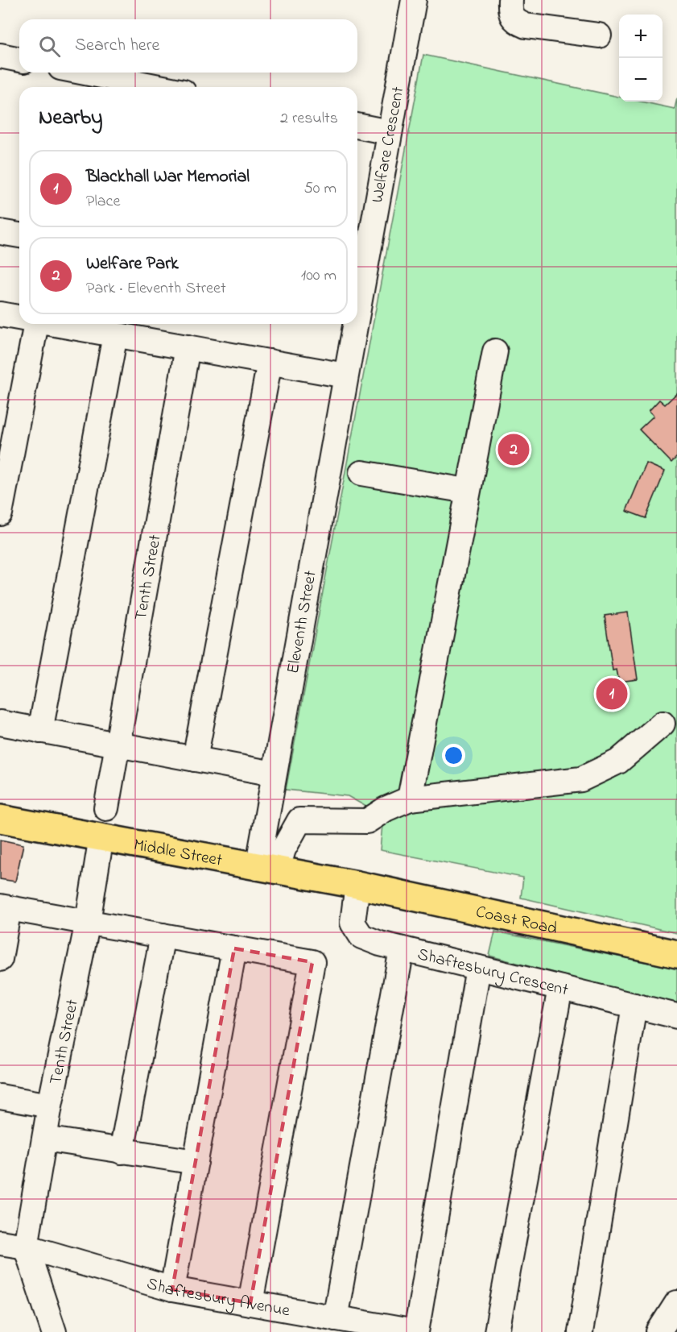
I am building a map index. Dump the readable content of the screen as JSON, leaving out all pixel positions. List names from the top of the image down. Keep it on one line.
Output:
{"streets":{"main road":["Middle Street","Coast Road"],"street":["Welfare Crescent","Tenth Street","Eleventh Street","Shaftesbury Crescent","Shaftesbury Avenue"]},"crossings":[["Welfare Crescent","Eleventh Street"],["Tenth Street","Middle Street"],["Tenth Street","Shaftesbury Avenue"],["Eleventh Street","Middle Street"],["Middle Street","Coast Road"],["Middle Street","Shaftesbury Crescent"],["Coast Road","Shaftesbury Crescent"]],"page":{"map_buttons":["+","−"],"search":"Search here","heading":["Nearby","2 results"],"list":[{"mark":"1","name":"Blackhall War Memorial","note":"Place","value":"50 m"},{"mark":"2","name":"Welfare Park","note":"Park · Eleventh Street","value":"100 m"}],"pins":["2","1"]}}
